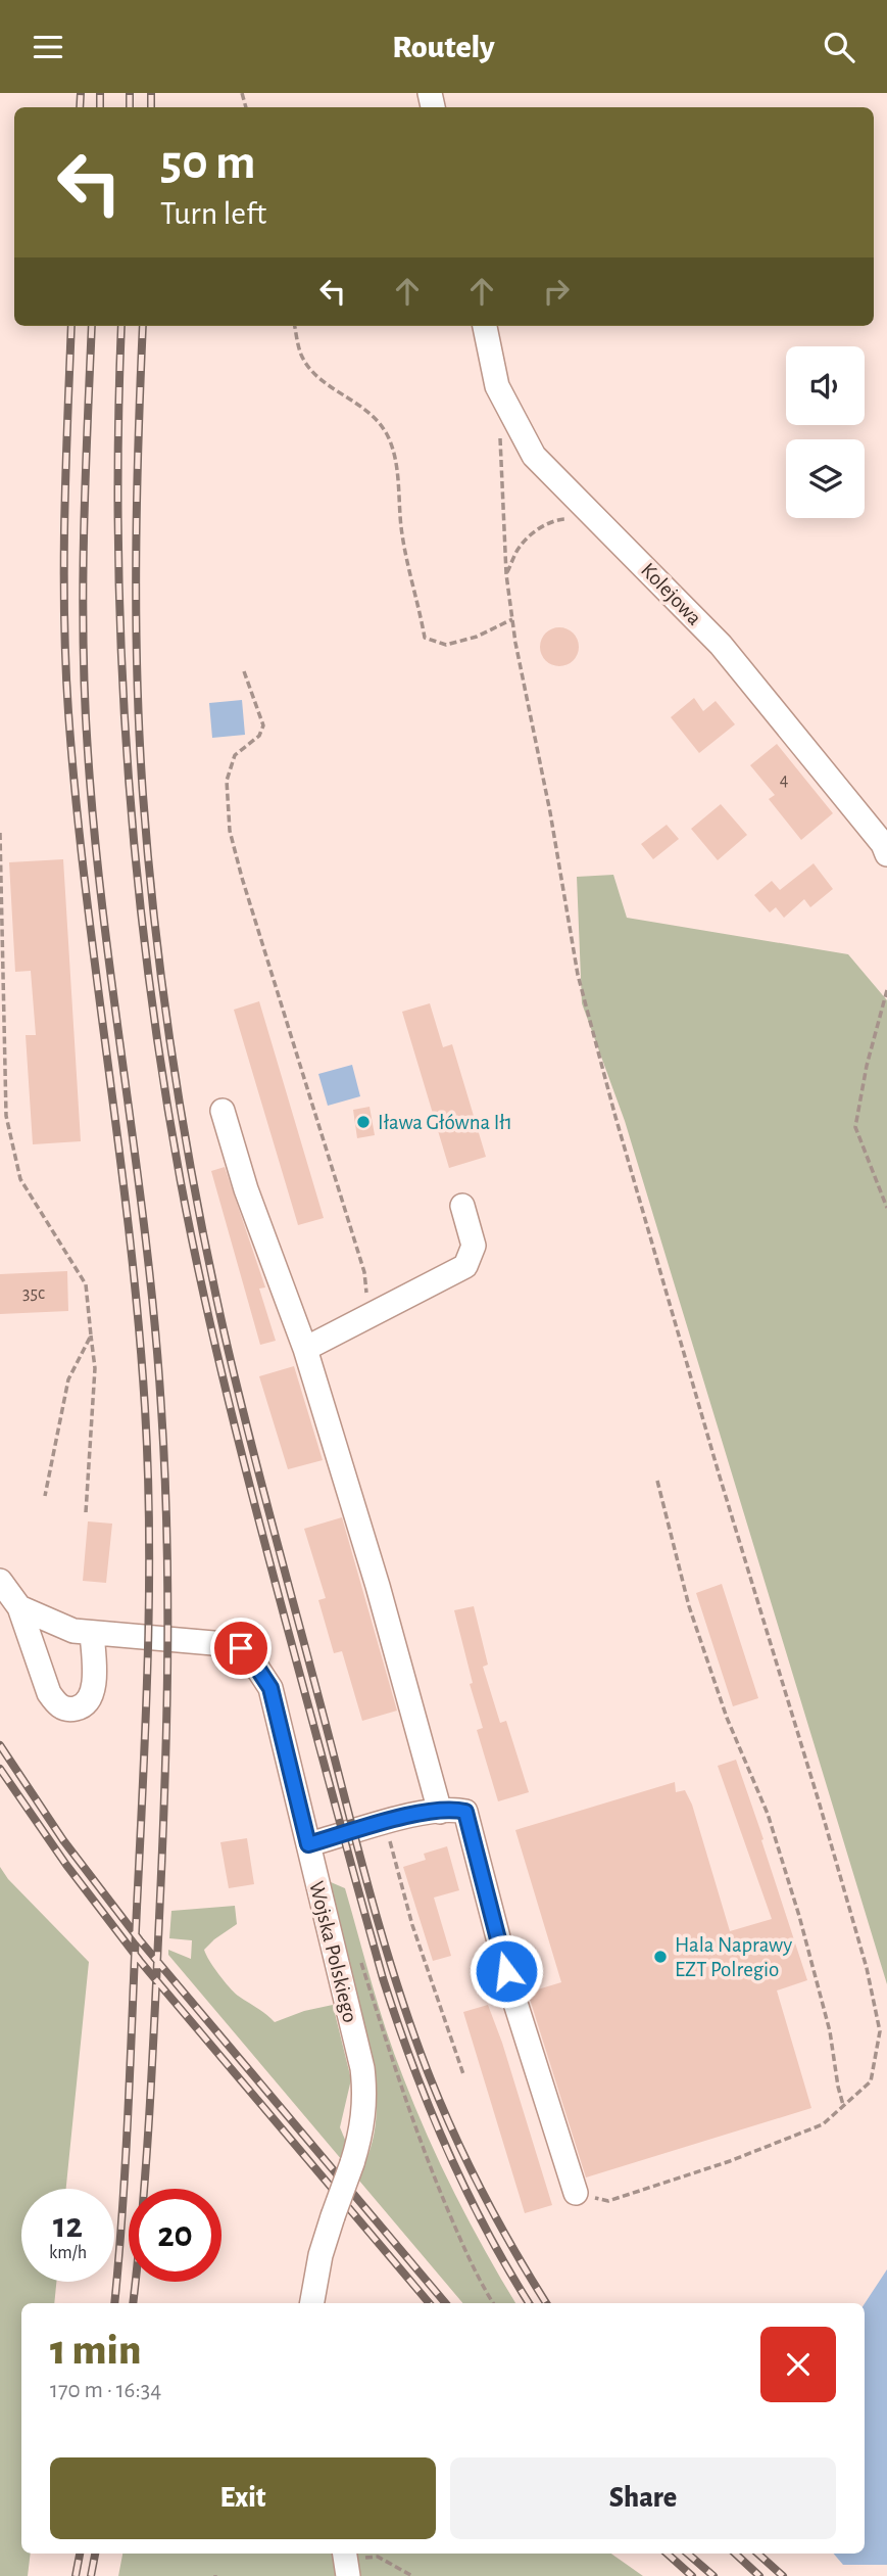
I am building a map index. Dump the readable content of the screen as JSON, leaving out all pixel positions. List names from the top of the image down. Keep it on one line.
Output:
{"streets":{"street":["Kolejowa","Wojska Polskiego"]},"places":["Iława Główna Ił1","Hala Naprawy EZT Polregio"],"house_numbers":["4","35c"],"page":{"header":"Routely","turn":["50 m","Turn left"],"speed":"12 km/h","limit":"20","heading":["1 min","170 m · 16:34"],"buttons":["Exit","Share"]}}
